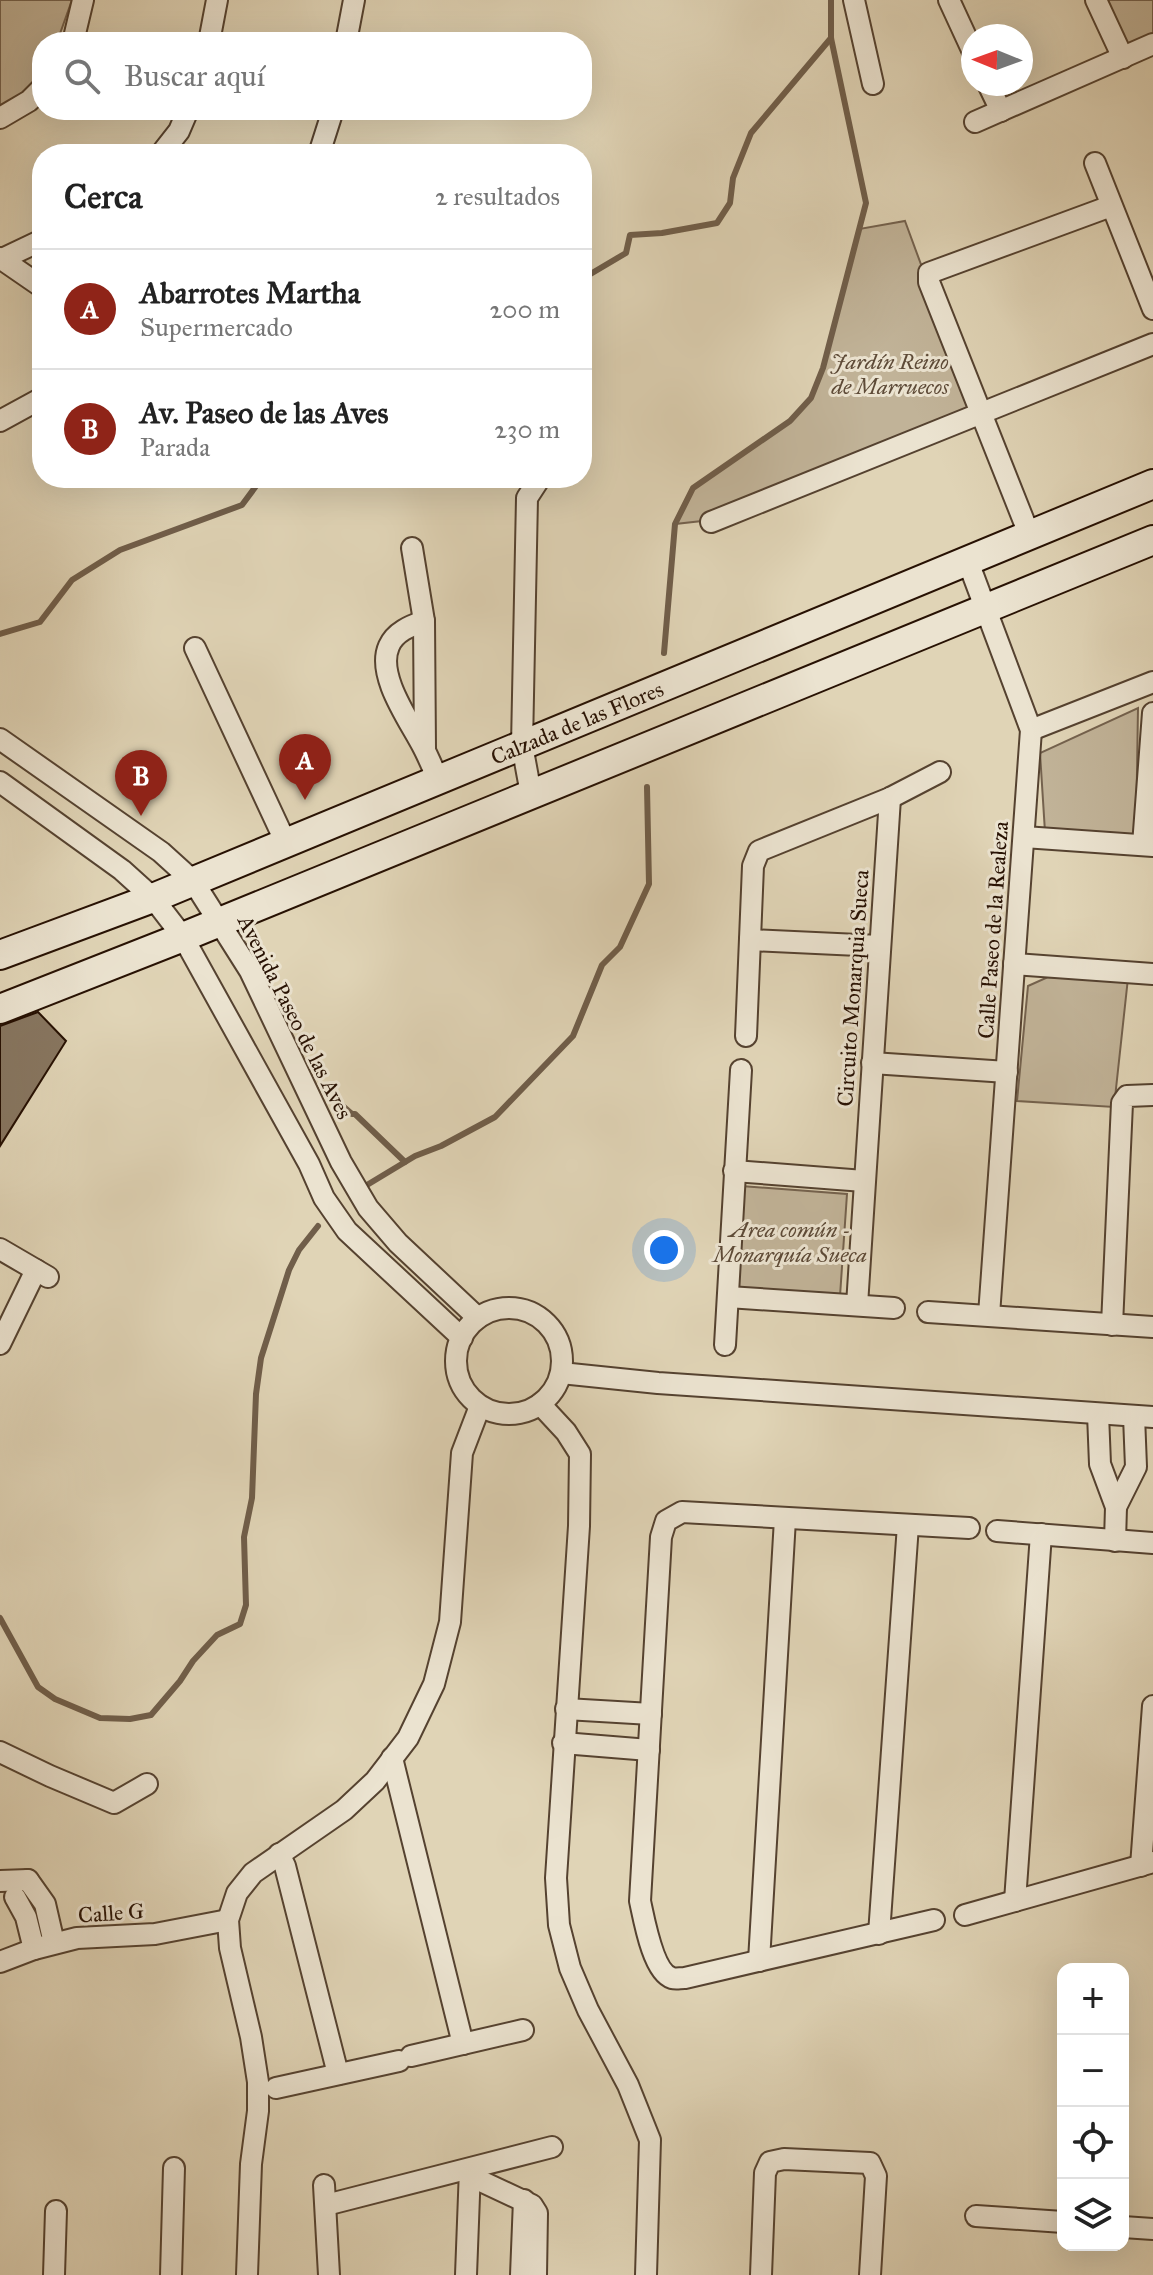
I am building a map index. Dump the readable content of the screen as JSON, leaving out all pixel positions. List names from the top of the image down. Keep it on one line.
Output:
{"streets":{"street":["Calzada de las Flores","Calle Paseo de la Realeza","Circuito Monarquia Sueca","Avenida Paseo de las Aves","Calle G"]},"crossings":[["Calzada de las Flores","Calle Paseo de la Realeza"],["Calzada de las Flores","Avenida Paseo de las Aves"]],"parks":["Jardín Reino de Marruecos","Area común - Monarquía Sueca"],"north":"left","page":{"search":"Buscar aquí","heading":["Cerca","2 resultados"],"list":[{"mark":"A","name":"Abarrotes Martha","note":"Supermercado","value":"200 m"},{"mark":"B","name":"Av. Paseo de las Aves","note":"Parada","value":"230 m"}],"pins":["A","B"],"map_buttons":["+","−"]}}
